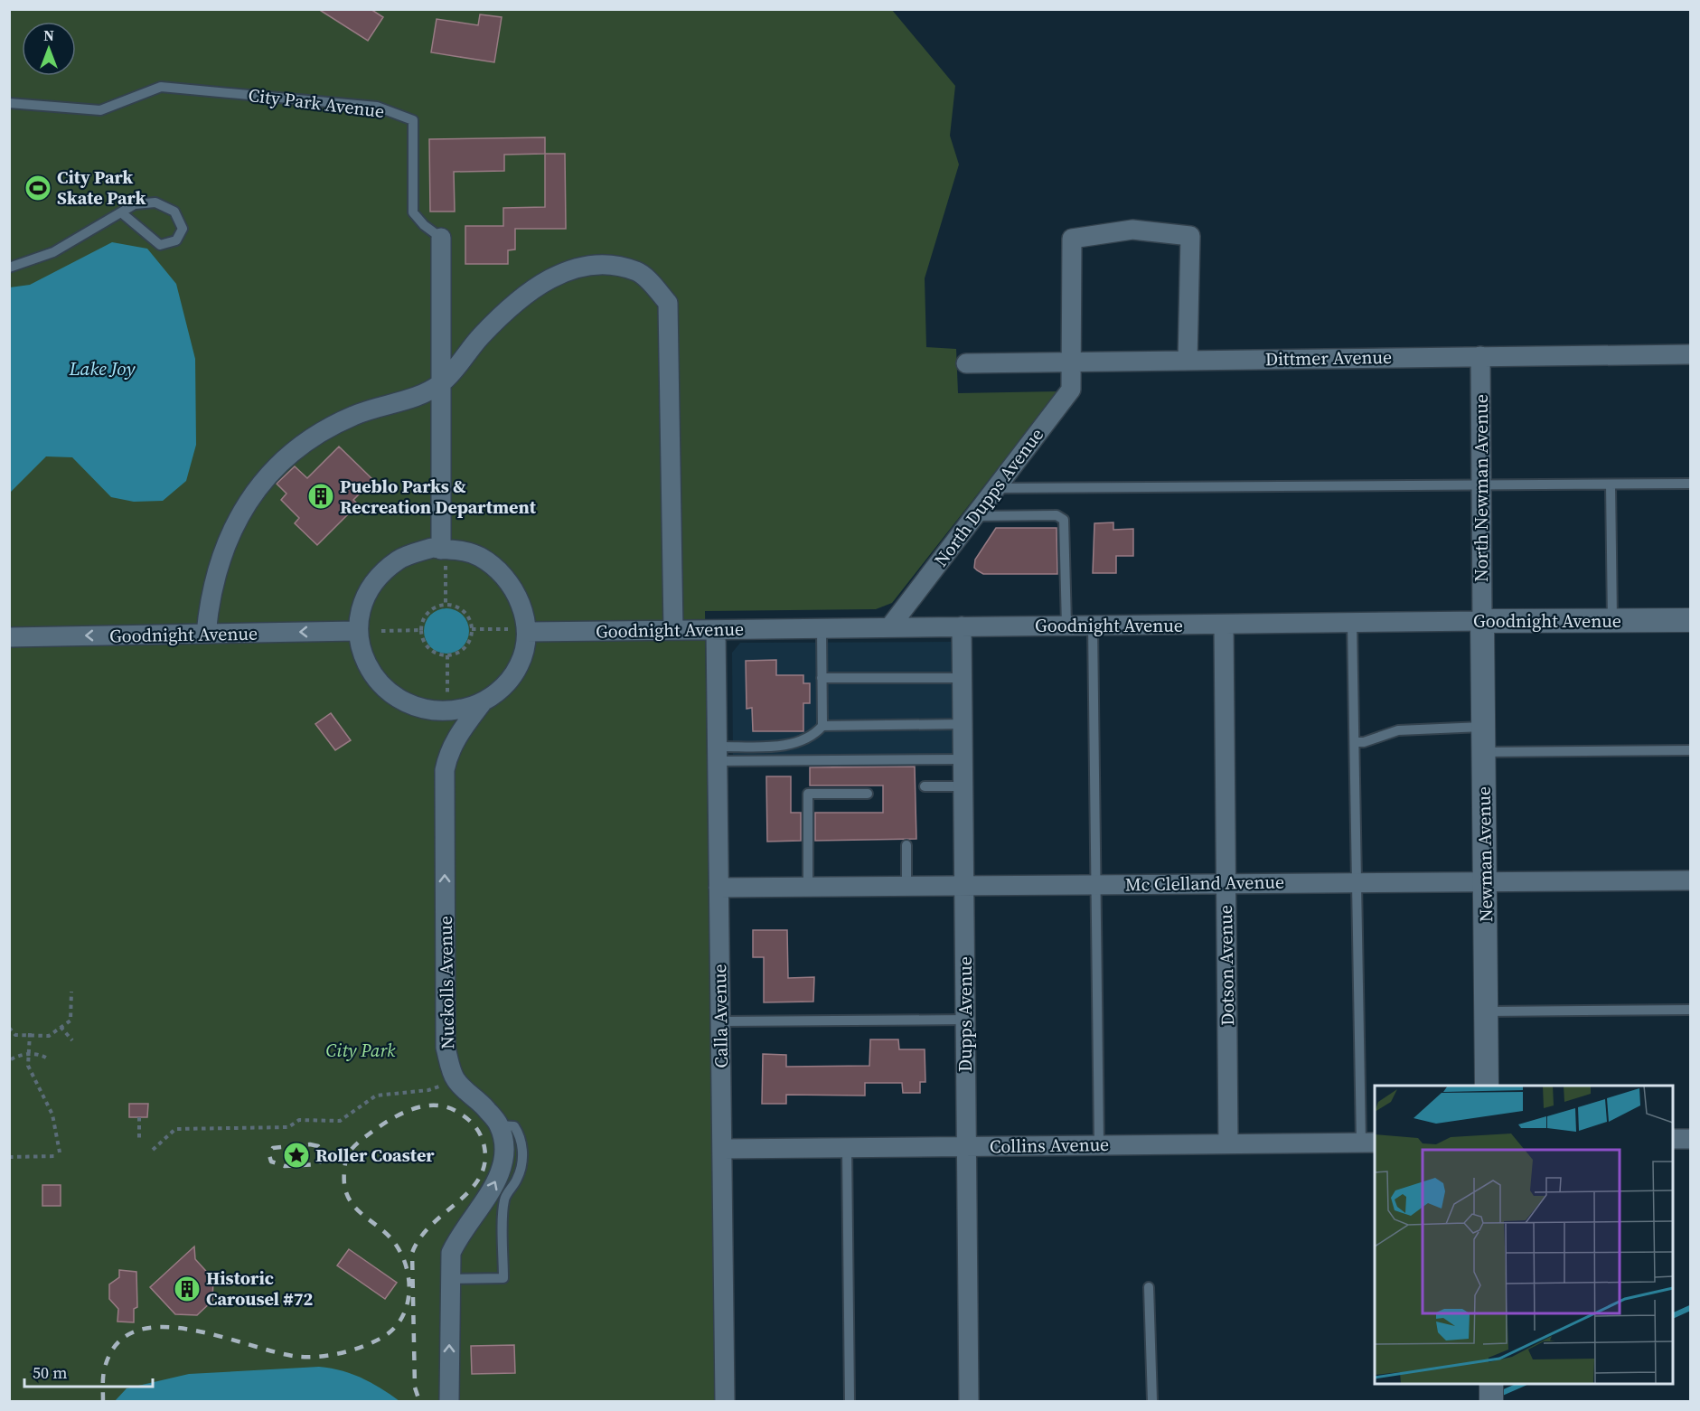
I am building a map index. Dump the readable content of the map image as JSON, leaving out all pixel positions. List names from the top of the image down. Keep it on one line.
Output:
{"streets":{"street":["City Park Avenue","Dittmer Avenue","North Newman Avenue","North Dupps Avenue","Goodnight Avenue","Newman Avenue","Mc Clelland Avenue","Dotson Avenue","Nuckolls Avenue","Dupps Avenue","Calla Avenue","Collins Avenue"]},"crossings":[["Dittmer Avenue","North Newman Avenue"],["Dittmer Avenue","North Dupps Avenue"],["North Newman Avenue","Goodnight Avenue"],["North Newman Avenue","Newman Avenue"],["North Dupps Avenue","Goodnight Avenue"],["Goodnight Avenue","Newman Avenue"],["Goodnight Avenue","Dotson Avenue"],["Goodnight Avenue","Nuckolls Avenue"],["Goodnight Avenue","Dupps Avenue"],["Goodnight Avenue","Calla Avenue"],["Newman Avenue","Mc Clelland Avenue"],["Mc Clelland Avenue","Dotson Avenue"],["Mc Clelland Avenue","Dupps Avenue"],["Mc Clelland Avenue","Calla Avenue"],["Dotson Avenue","Collins Avenue"],["Dupps Avenue","Collins Avenue"],["Calla Avenue","Collins Avenue"]],"one_way":["Nuckolls Avenue"],"water":["Lake Joy"],"parks":["City Park"],"places":{"sports":["City Park Skate Park"],"building":["Pueblo Parks & Recreation Department","Historic Carousel #72"],"place":["Roller Coaster"]},"scale_bar":"50 m","north":"top"}
